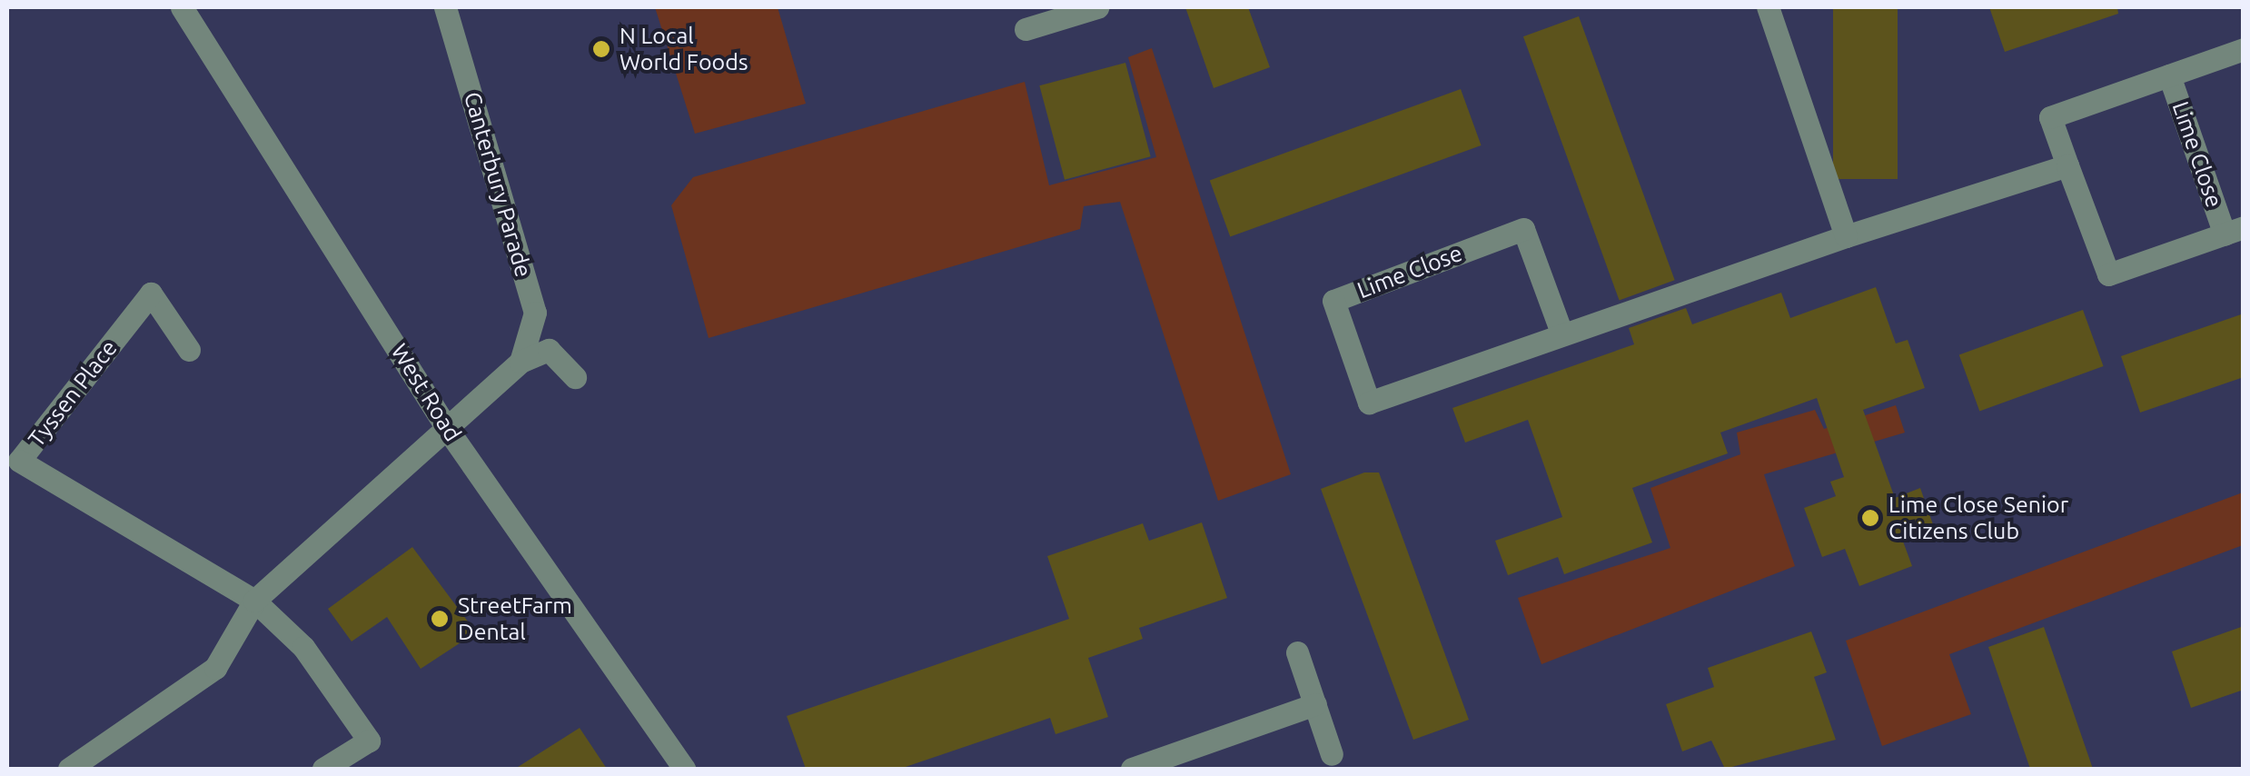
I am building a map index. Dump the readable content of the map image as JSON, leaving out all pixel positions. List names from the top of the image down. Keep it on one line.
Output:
{"streets":{"street":["Lime Close","Canterbury Parade","West Road","Tyssen Place"]},"crossings":[["Canterbury Parade","West Road"]],"places":["N Local World Foods","Lime Close Senior Citizens Club","StreetFarm Dental"]}
